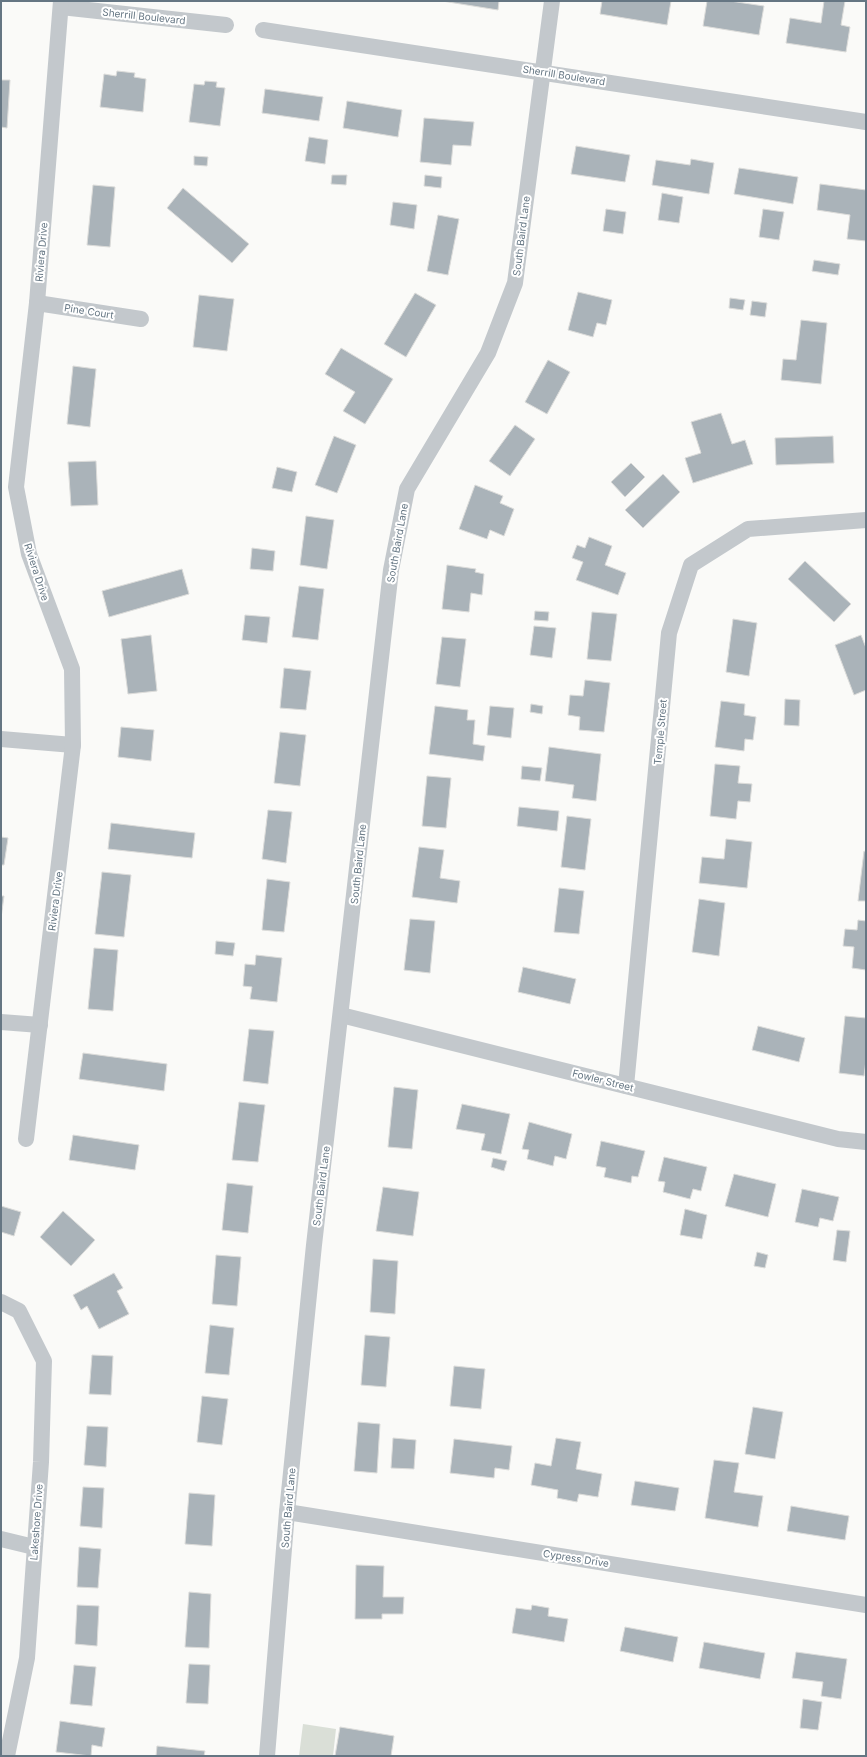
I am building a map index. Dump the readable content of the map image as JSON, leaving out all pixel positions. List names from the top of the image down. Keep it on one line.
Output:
{"streets":{"street":["Sherrill Boulevard","South Baird Lane","Riviera Drive","Pine Court","Temple Street","Fowler Street","Lakeshore Drive","Cypress Drive"]},"crossings":[["Sherrill Boulevard","South Baird Lane"],["Sherrill Boulevard","Riviera Drive"],["South Baird Lane","Fowler Street"],["South Baird Lane","Cypress Drive"],["Riviera Drive","Pine Court"],["Temple Street","Fowler Street"]]}
